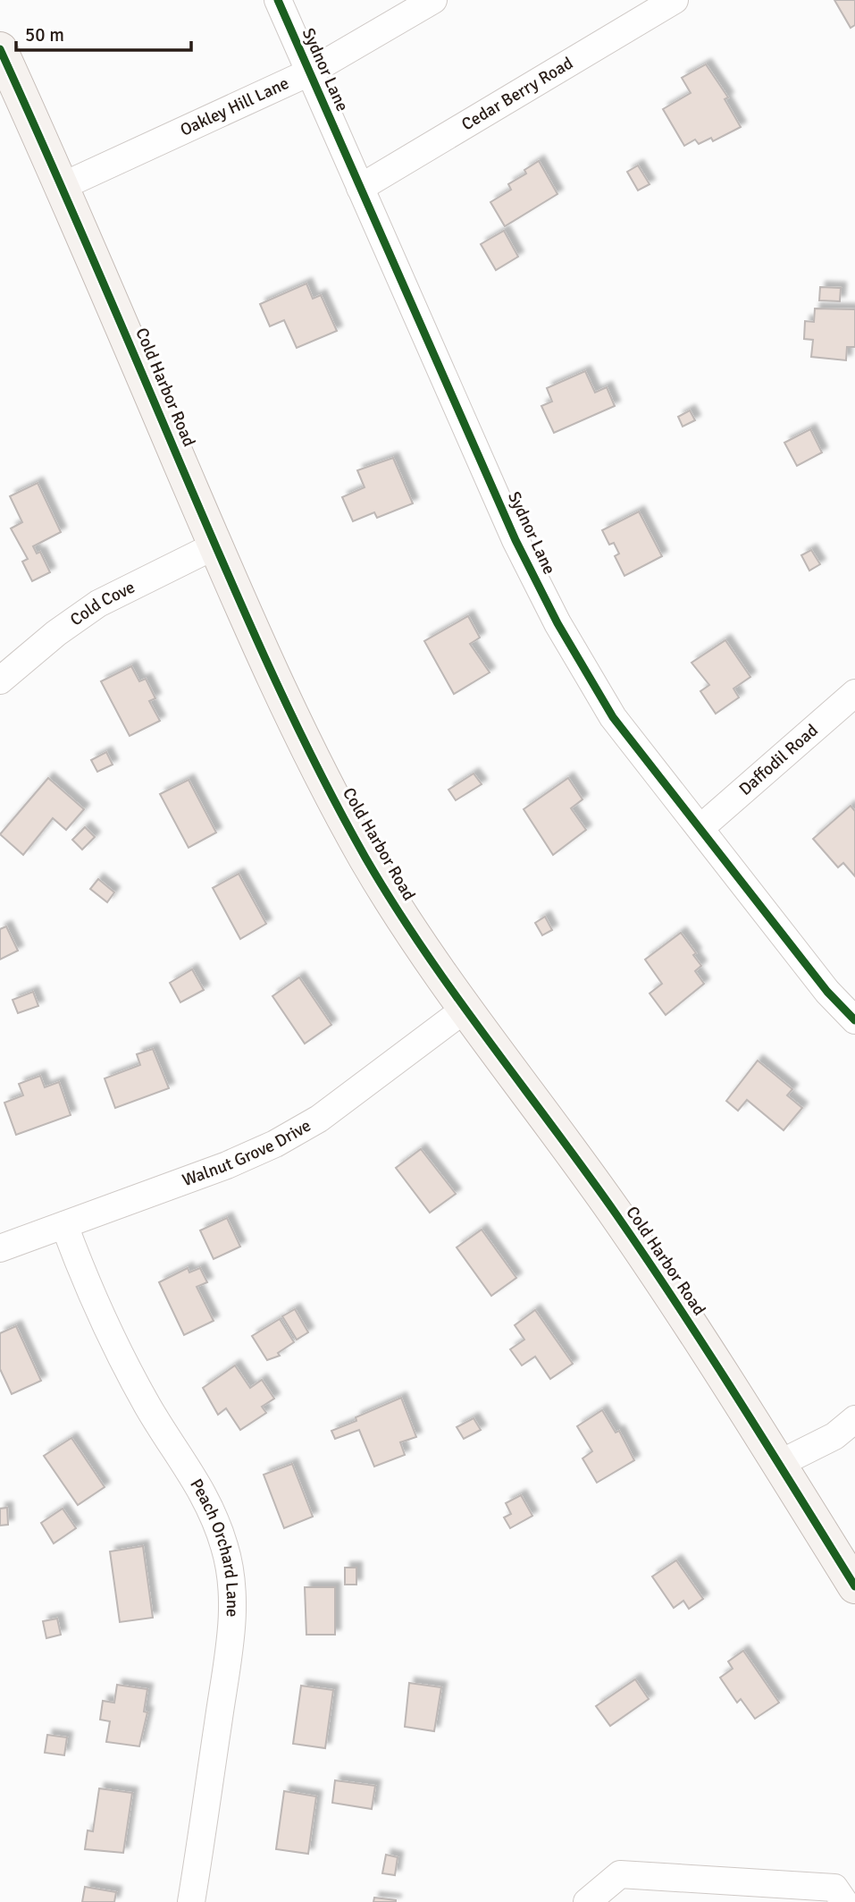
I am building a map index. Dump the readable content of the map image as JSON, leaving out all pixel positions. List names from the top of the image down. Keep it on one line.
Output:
{"streets":{"main road":["Cold Harbor Road"],"street":["Sydnor Lane","Cedar Berry Road","Oakley Hill Lane","Cold Cove","Daffodil Road","Walnut Grove Drive","Peach Orchard Lane"]},"crossings":[["Sydnor Lane","Cedar Berry Road"],["Sydnor Lane","Oakley Hill Lane"],["Sydnor Lane","Daffodil Road"],["Oakley Hill Lane","Cold Harbor Road"],["Cold Harbor Road","Cold Cove"],["Cold Harbor Road","Walnut Grove Drive"],["Walnut Grove Drive","Peach Orchard Lane"]],"scale_bar":"50 m"}
